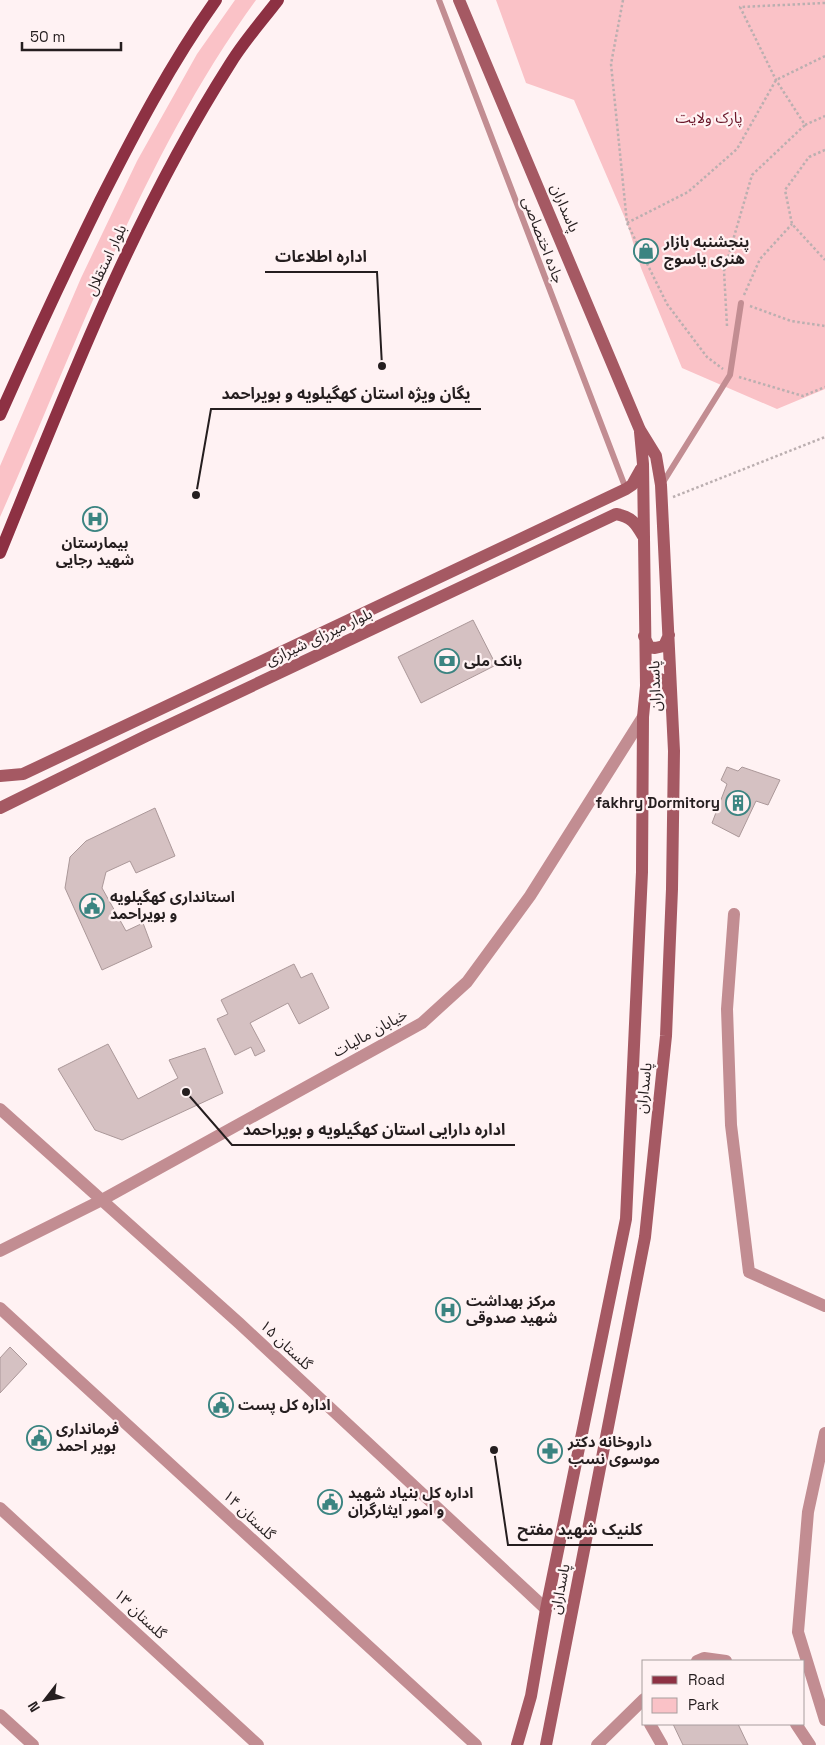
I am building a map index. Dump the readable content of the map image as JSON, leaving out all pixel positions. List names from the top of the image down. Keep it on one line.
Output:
{"streets":{"main road":["پاسداران","بلوار استقلال","بلوار میرزای شیرازی"],"street":["خیابان مالیات","گلستان ۱۵","گلستان ۱۴","گلستان ۱۳"],"lane":["جاده اختصاصی"]},"crossings":[["پاسداران","بلوار میرزای شیرازی"],["پاسداران","خیابان مالیات"],["پاسداران","گلستان ۱۵"],["جاده اختصاصی","بلوار میرزای شیرازی"],["خیابان مالیات","گلستان ۱۵"]],"parks":["پارک ولایت"],"places":{"shop":["پنجشنبه بازار هنری یاسوج"],"other":["اداره اطلاعات","یگان ویژه استان کهگیلویه و بویراحمد","اداره دارایی استان کهگیلویه و بویراحمد","کلنیک شهید مفتح"],"hospital":["بیمارستان شهید رجایی","مرکز بهداشت شهید صدوقی"],"bank":["بانک ملی"],"building":["fakhry Dormitory"],"public building":["استانداری کهگیلویه و بویراحمد","اداره کل پست","فرمانداری بویر احمد","اداره کل بنیاد شهید و امور ایثارگران"],"pharmacy":["داروخانه دكتر موسوی نسب"]},"legend":["Road","Park"],"scale_bar":"50 m","north":"bottom left"}
